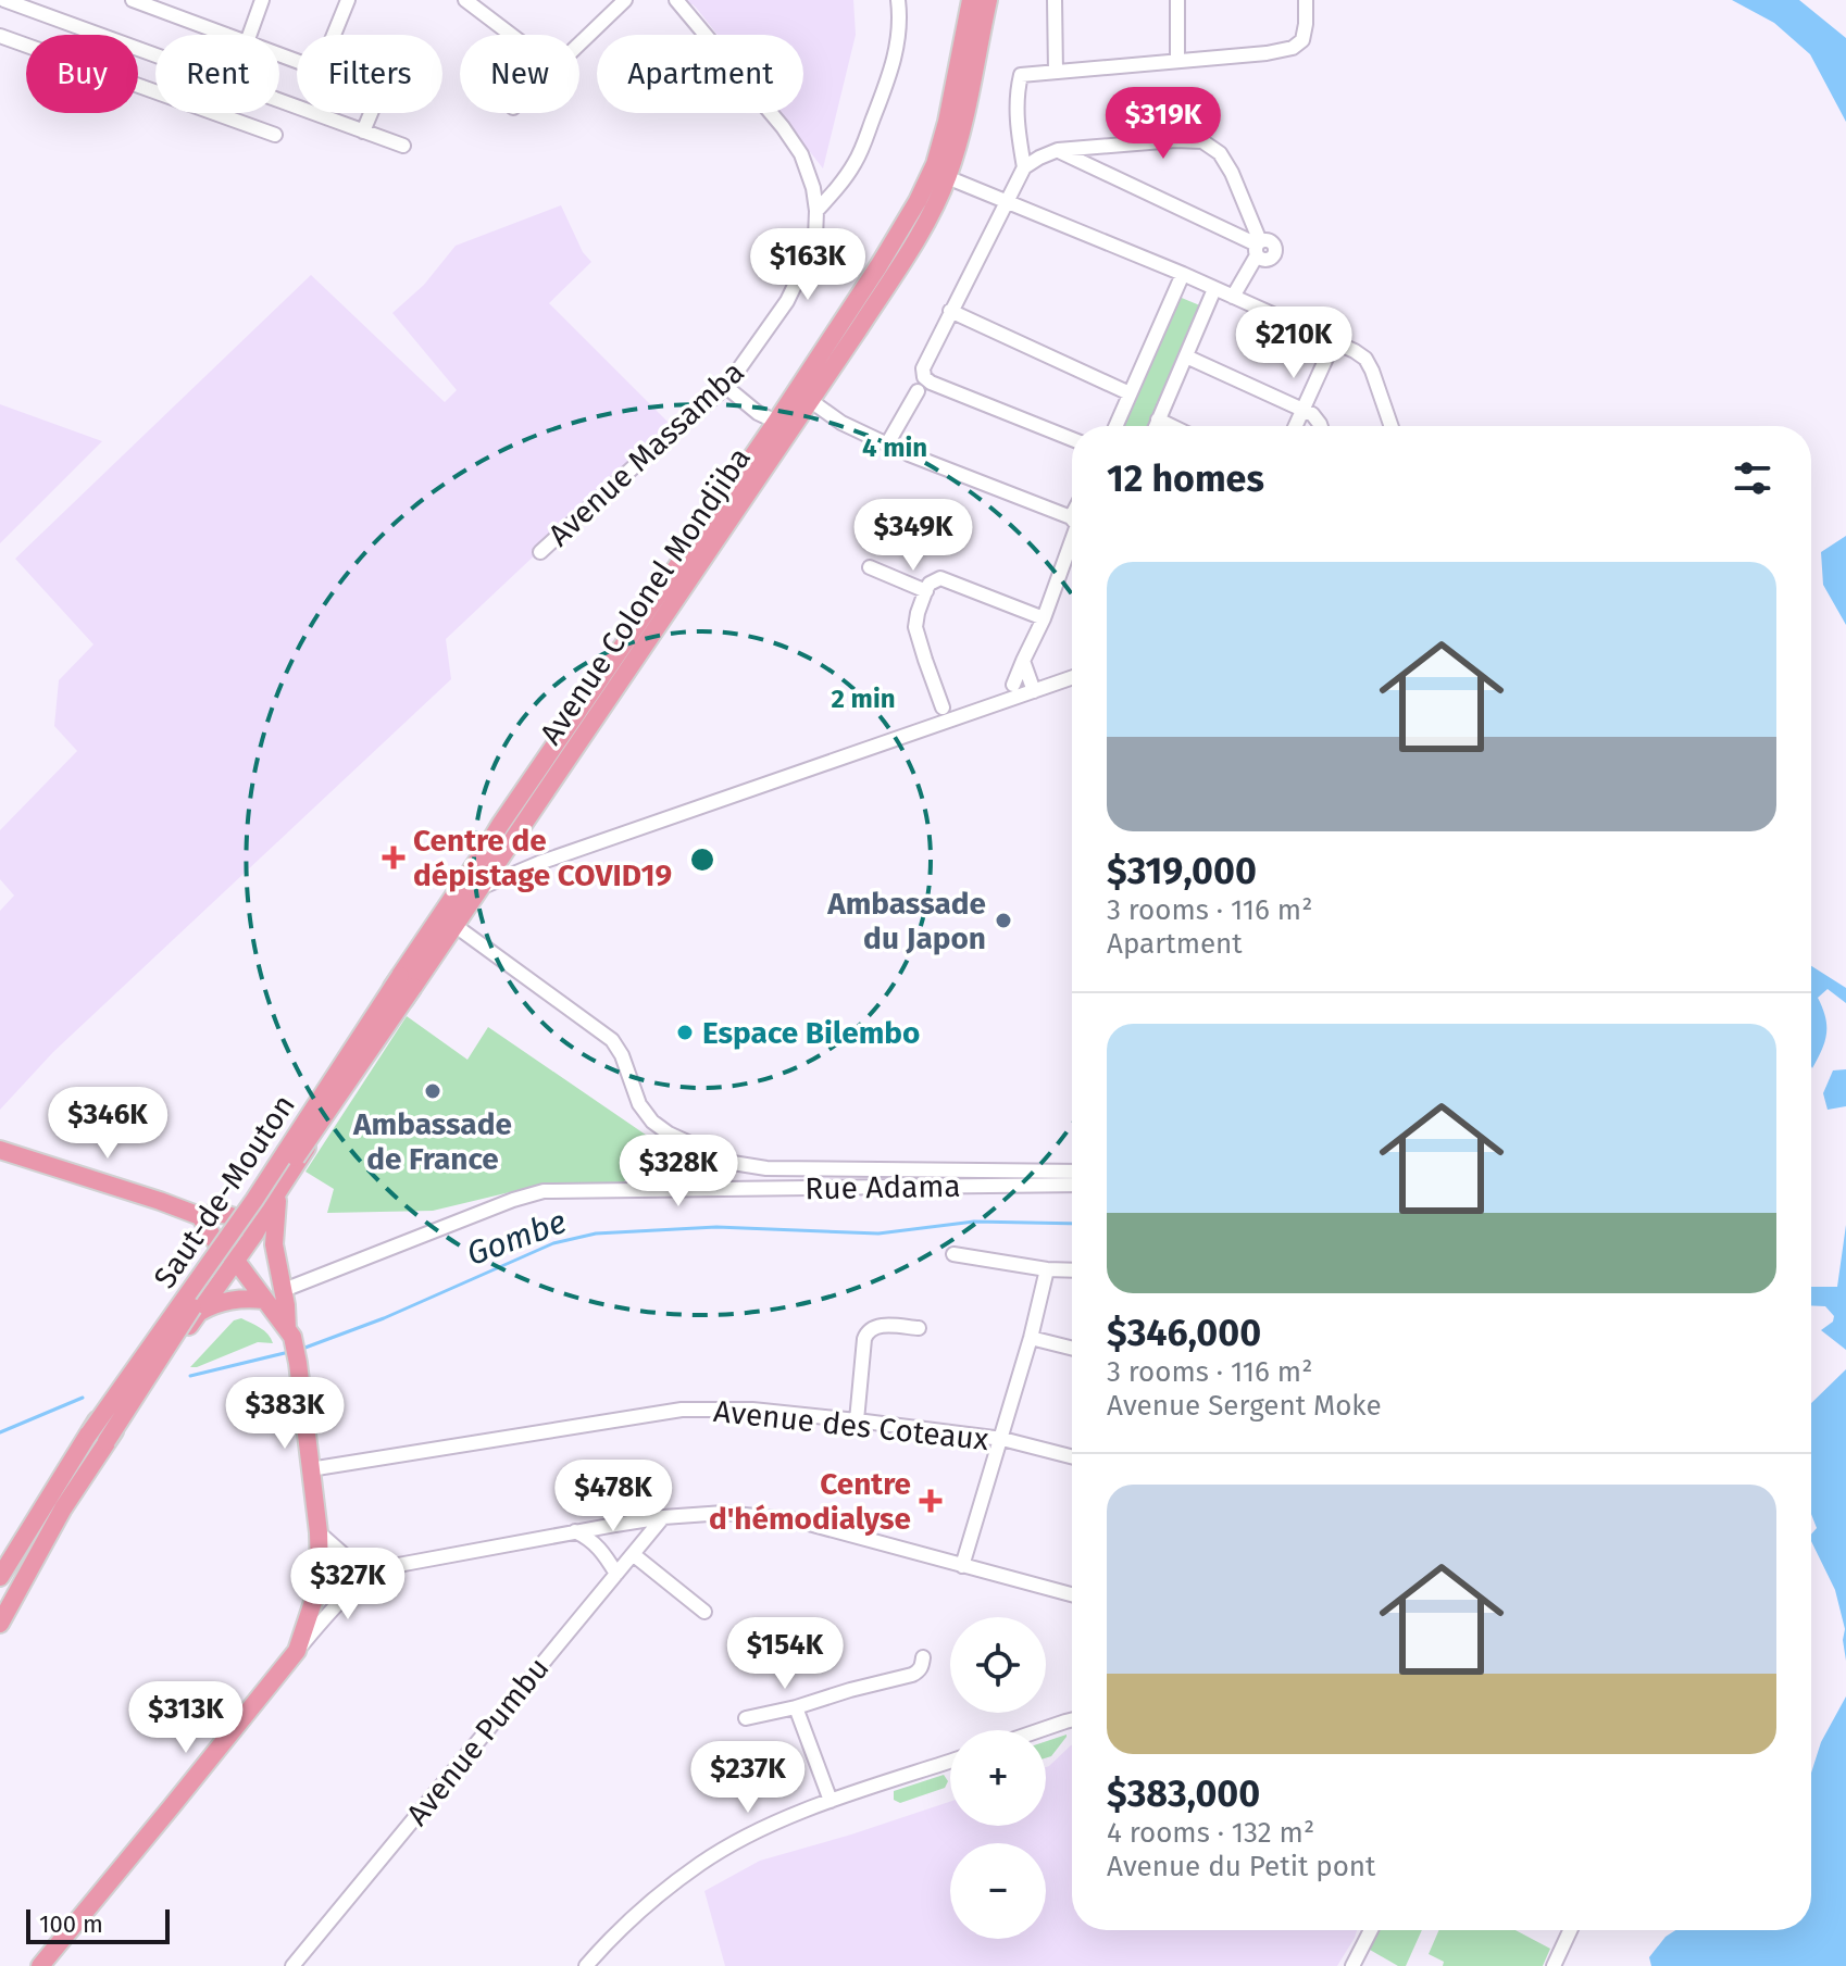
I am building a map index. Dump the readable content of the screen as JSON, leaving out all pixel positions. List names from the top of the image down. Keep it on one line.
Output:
{"streets":{"main road":["Avenue Colonel Mondjiba","Saut-de-Mouton"],"street":["Avenue Massamba","Rue Adama","Avenue des Coteaux","Avenue Pumbu"]},"crossings":[["Avenue Colonel Mondjiba","Saut-de-Mouton"]],"water":["Gombe"],"places":{"health":["Centre de dépistage COVID19","Centre d'hémodialyse"],"other":["Ambassade du Japon","Espace Bilembo","Ambassade de France"]},"scale_bar":"100 m","page":{"chip":["Buy","Rent","Filters","New","Apartment"],"price":["$319K","$163K","$210K","$349K","$346K","$328K","$383K","$478K","$327K","$154K","$313K","$237K"],"heading":"12 homes","list":[{"name":"$319,000","note":"3 rooms · 116 m² · Apartment"},{"name":"$346,000","note":"3 rooms · 116 m² · Avenue Sergent Moke"},{"name":"$383,000","note":"4 rooms · 132 m² · Avenue du Petit pont"}],"map_buttons":["+","−"],"scale":"100 m"},"rings":["4 min","2 min"]}
